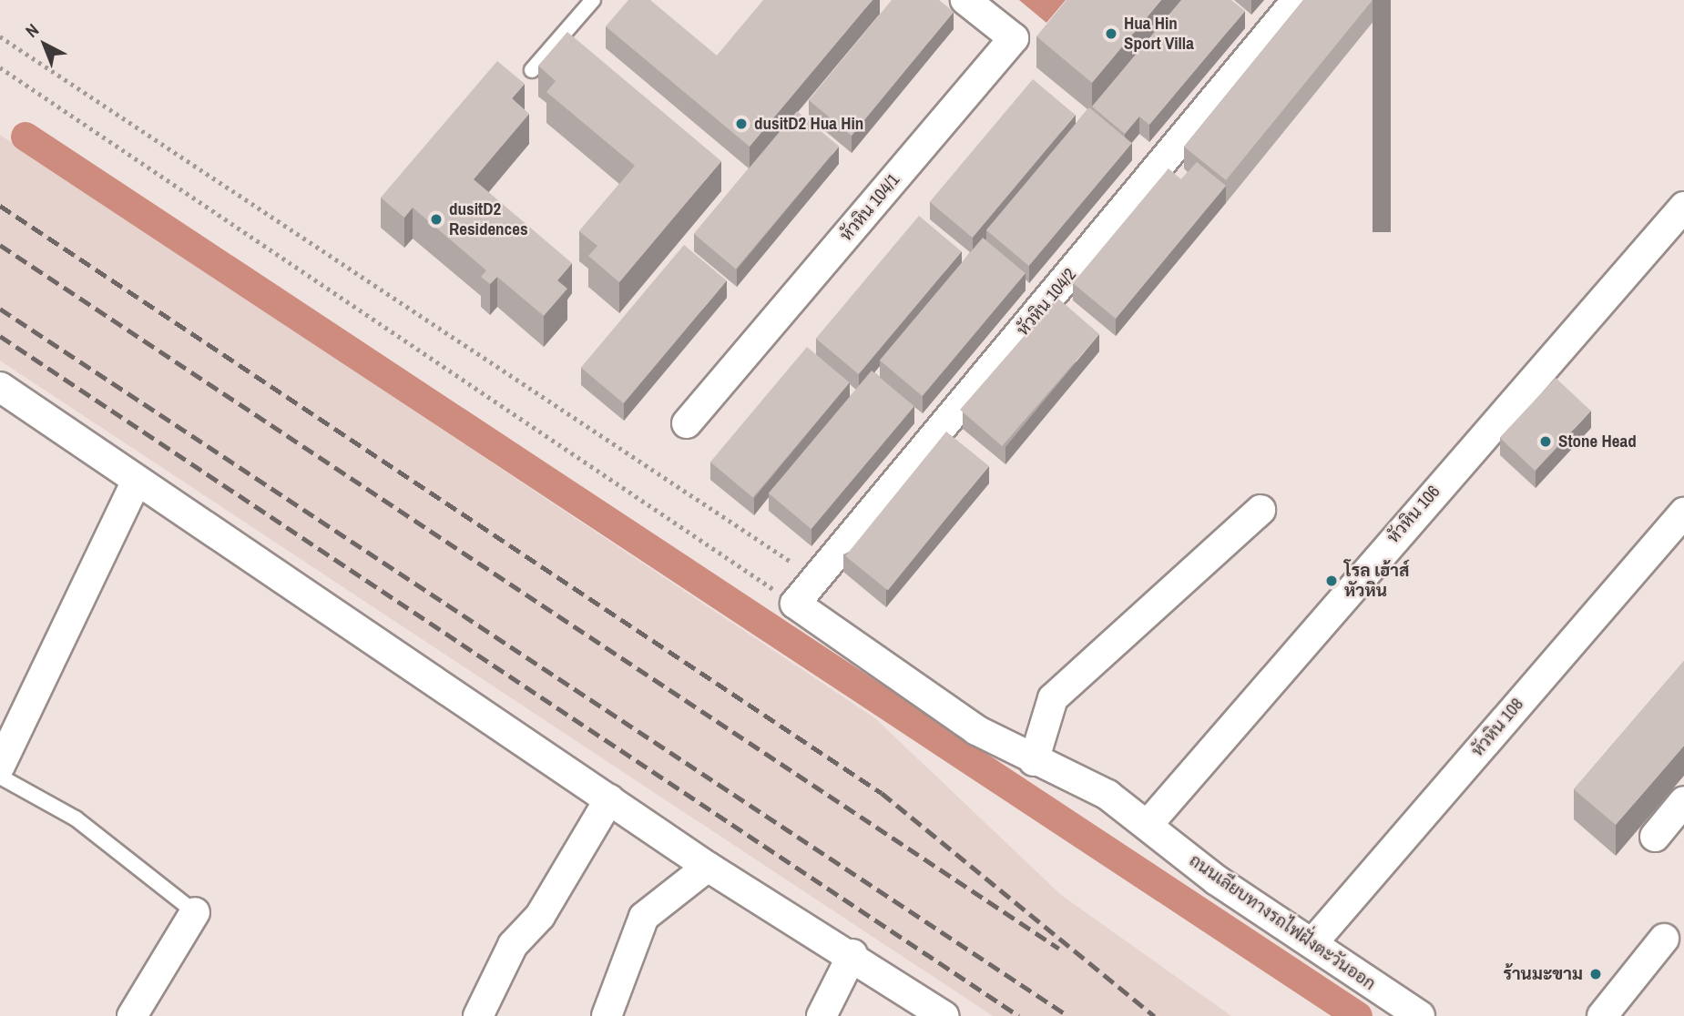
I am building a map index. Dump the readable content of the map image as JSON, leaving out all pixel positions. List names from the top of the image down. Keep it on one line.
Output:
{"streets":{"street":["หัวหิน 104/1","หัวหิน 104/2","หัวหิน 106","หัวหิน 108","ถนนเลียบทางรถไฟฝั่งตะวันออก"]},"crossings":[["หัวหิน 104/2","ถนนเลียบทางรถไฟฝั่งตะวันออก"],["หัวหิน 106","ถนนเลียบทางรถไฟฝั่งตะวันออก"],["หัวหิน 108","ถนนเลียบทางรถไฟฝั่งตะวันออก"]],"places":["Hua Hin Sport Villa","dusitD2 Hua Hin","dusitD2 Residences","Stone Head","โรล เฮ้าส์ หัวหิน","ร้านมะขาม"],"north":"top left"}
